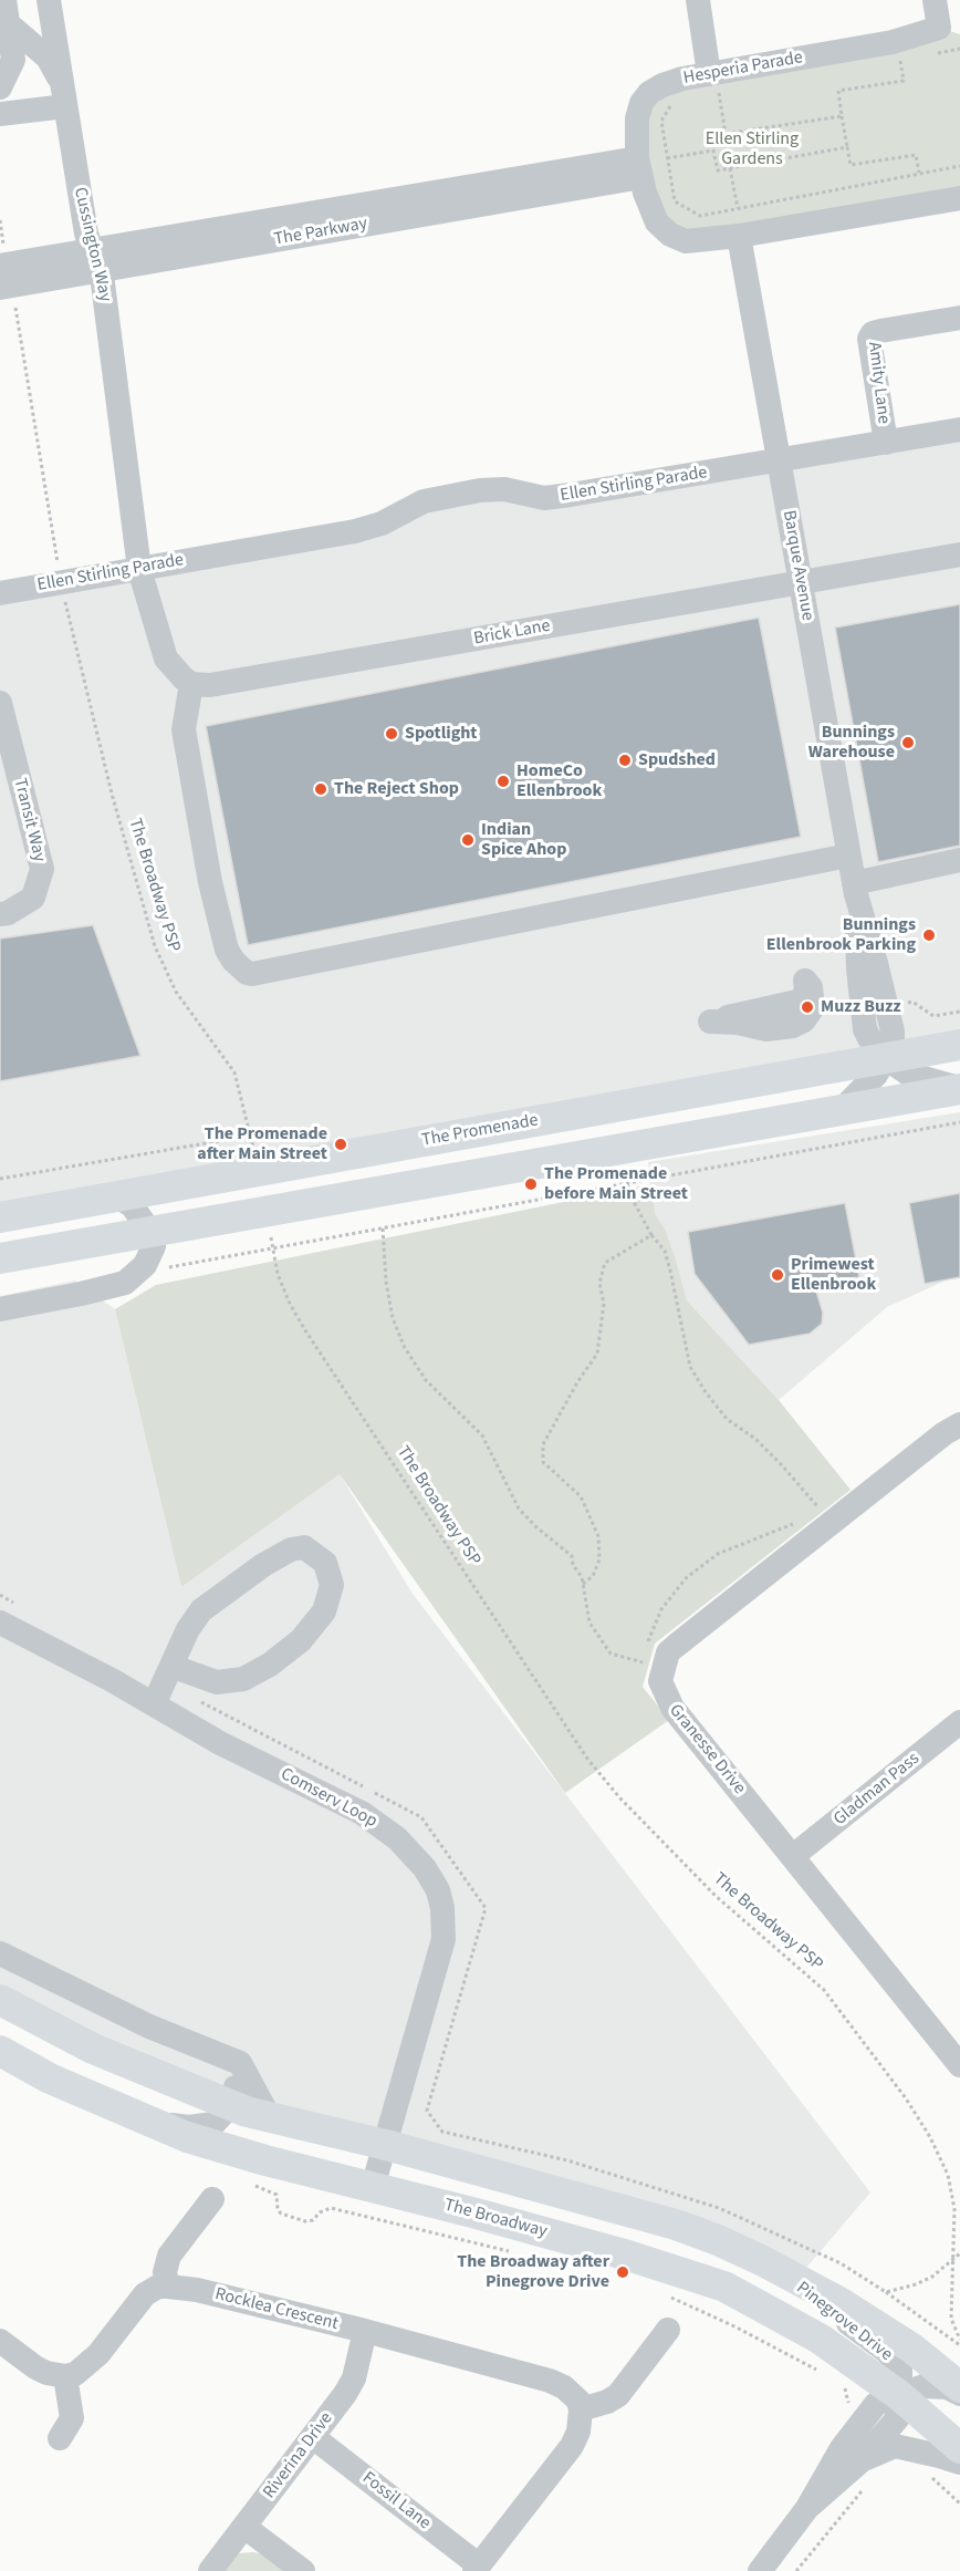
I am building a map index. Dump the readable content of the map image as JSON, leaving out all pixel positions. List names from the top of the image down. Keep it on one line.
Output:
{"streets":{"main road":["The Promenade","The Broadway"],"street":["Hesperia Parade","The Parkway","Cussington Way","Amity Lane","Ellen Stirling Parade","Barque Avenue","Brick Lane","Transit Way","Granesse Drive","Gladman Pass","Comserv Loop","Rocklea Crescent","Pinegrove Drive","Riverina Drive","Fossil Lane"],"path":["The Broadway PSP"]},"crossings":[["Hesperia Parade","The Parkway"],["Hesperia Parade","Barque Avenue"],["The Parkway","Cussington Way"],["The Parkway","The Broadway PSP"],["Cussington Way","Ellen Stirling Parade"],["Amity Lane","Ellen Stirling Parade"],["Ellen Stirling Parade","Barque Avenue"],["Ellen Stirling Parade","The Broadway PSP"],["Barque Avenue","Brick Lane"],["Barque Avenue","The Promenade"],["The Broadway PSP","The Promenade"],["Granesse Drive","Gladman Pass"],["Comserv Loop","The Broadway"],["The Broadway","Pinegrove Drive"],["Rocklea Crescent","Riverina Drive"],["Riverina Drive","Fossil Lane"]],"parks":["Ellen Stirling Gardens"],"places":["Spotlight","Bunnings Warehouse","Spudshed","HomeCo Ellenbrook","The Reject Shop","Indian Spice Ahop","Bunnings Ellenbrook Parking","Muzz Buzz","The Promenade after Main Street","The Promenade before Main Street","Primewest Ellenbrook","The Broadway after Pinegrove Drive"]}
